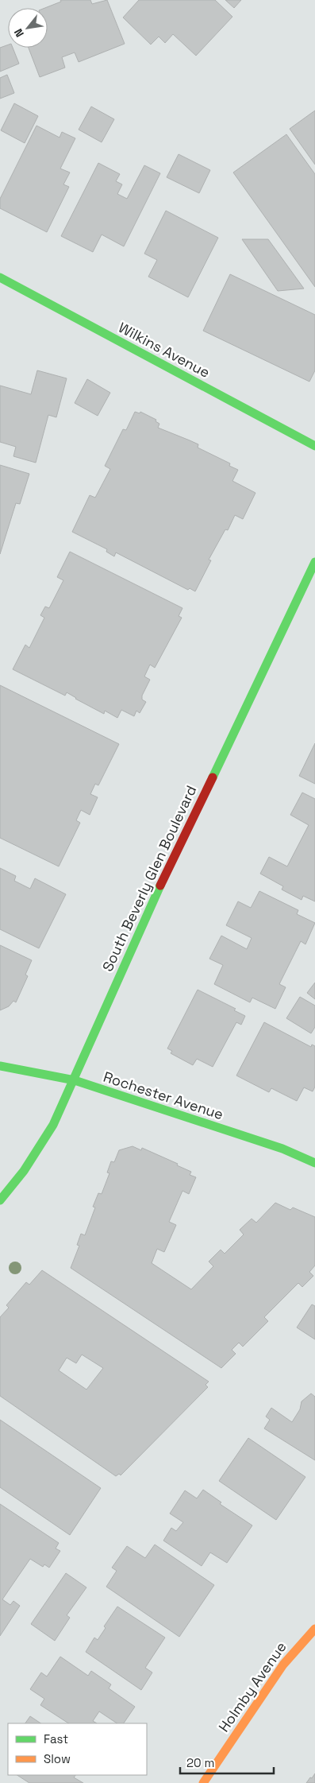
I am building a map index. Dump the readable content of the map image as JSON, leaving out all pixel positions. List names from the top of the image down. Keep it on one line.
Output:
{"streets":{"street":["Wilkins Avenue","South Beverly Glen Boulevard","Rochester Avenue","Holmby Avenue"]},"crossings":[["South Beverly Glen Boulevard","Rochester Avenue"]],"legend":["Fast","Slow"],"scale_bar":"20 m","north":"bottom left"}
